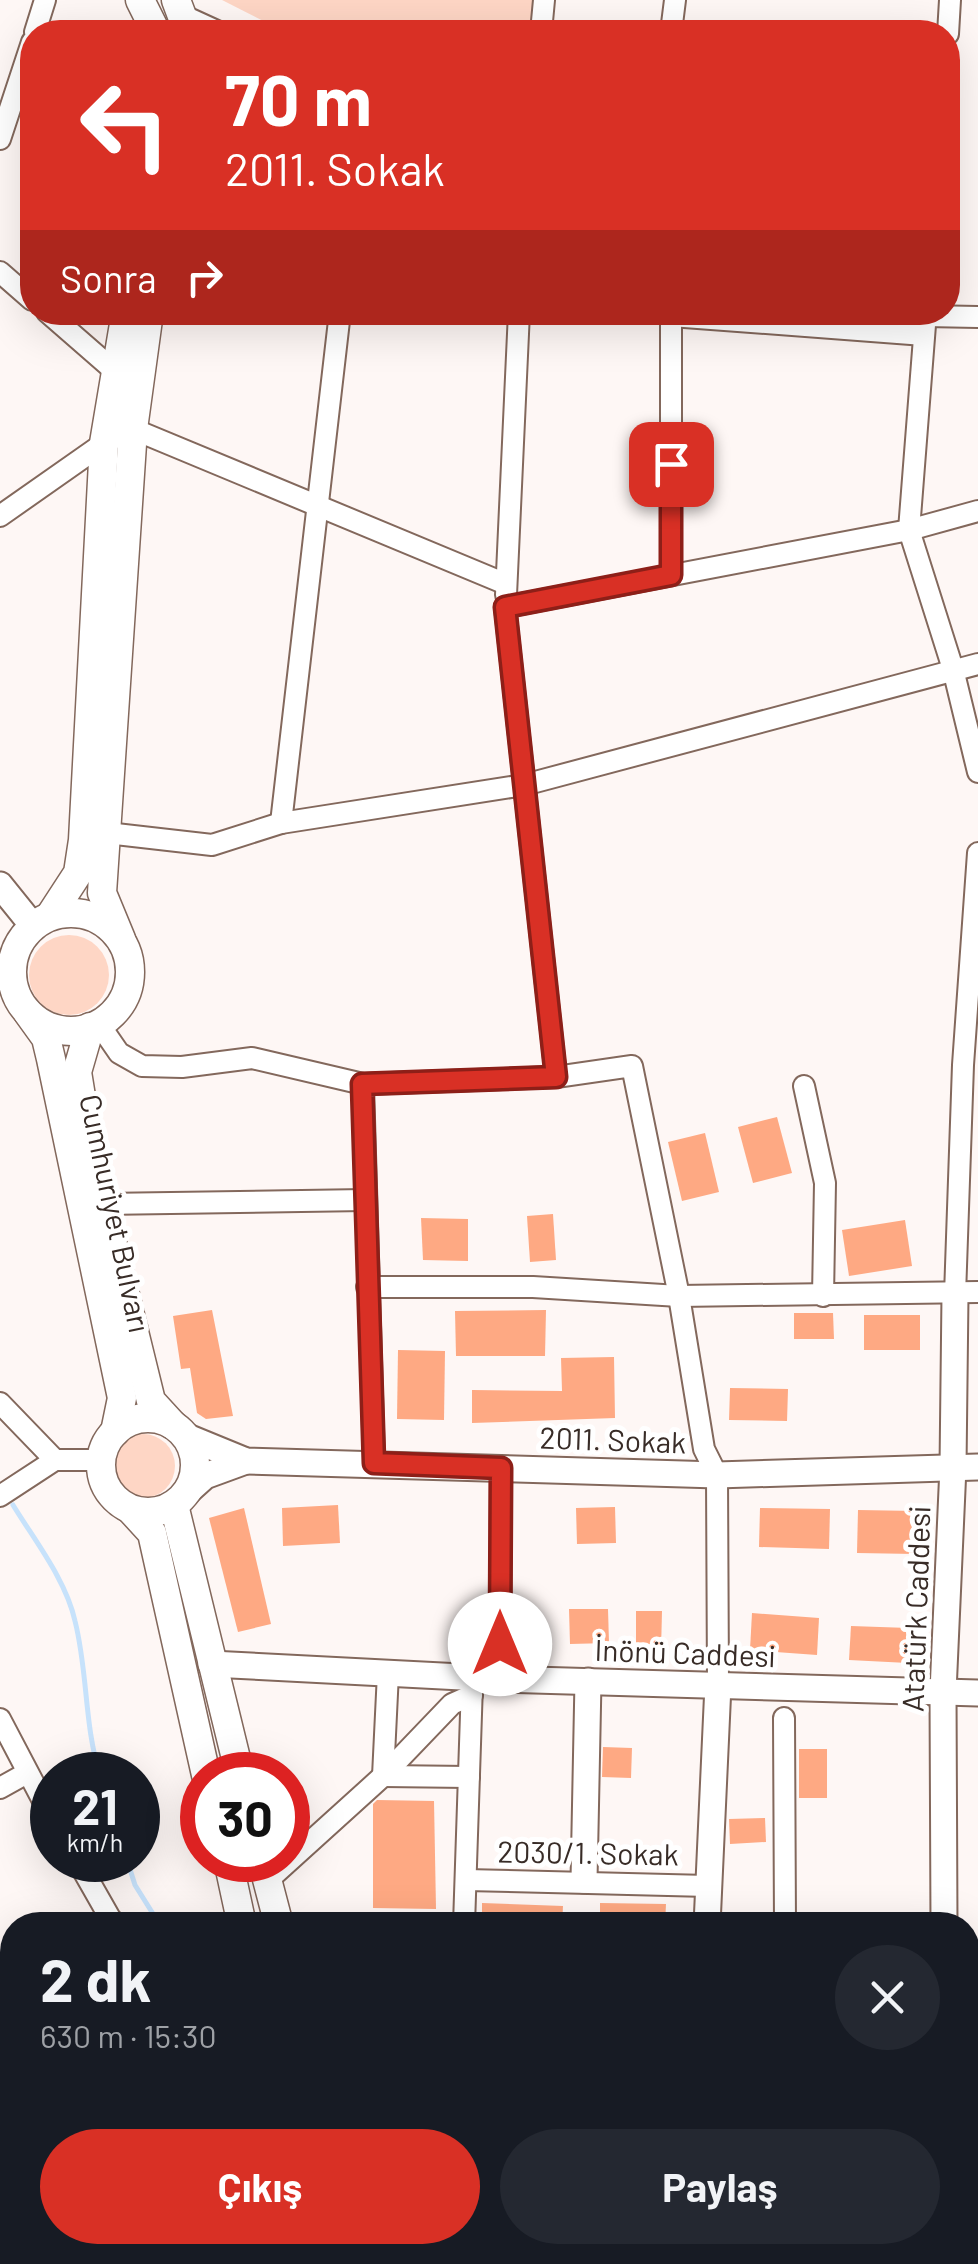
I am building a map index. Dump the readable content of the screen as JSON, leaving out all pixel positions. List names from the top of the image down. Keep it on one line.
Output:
{"streets":{"main road":["Cumhuriyet Bulvarı"],"street":["2011. Sokak","Atatürk Caddesi","İnönü Caddesi","2030/1. Sokak"]},"crossings":[["2011. Sokak","Atatürk Caddesi"],["Atatürk Caddesi","İnönü Caddesi"]],"page":{"turn":["70 m","2011. Sokak"],"then":"Sonra","speed":"21 km/h","limit":"30","heading":["2 dk","630 m · 15:30"],"buttons":["Çıkış","Paylaş"]}}
